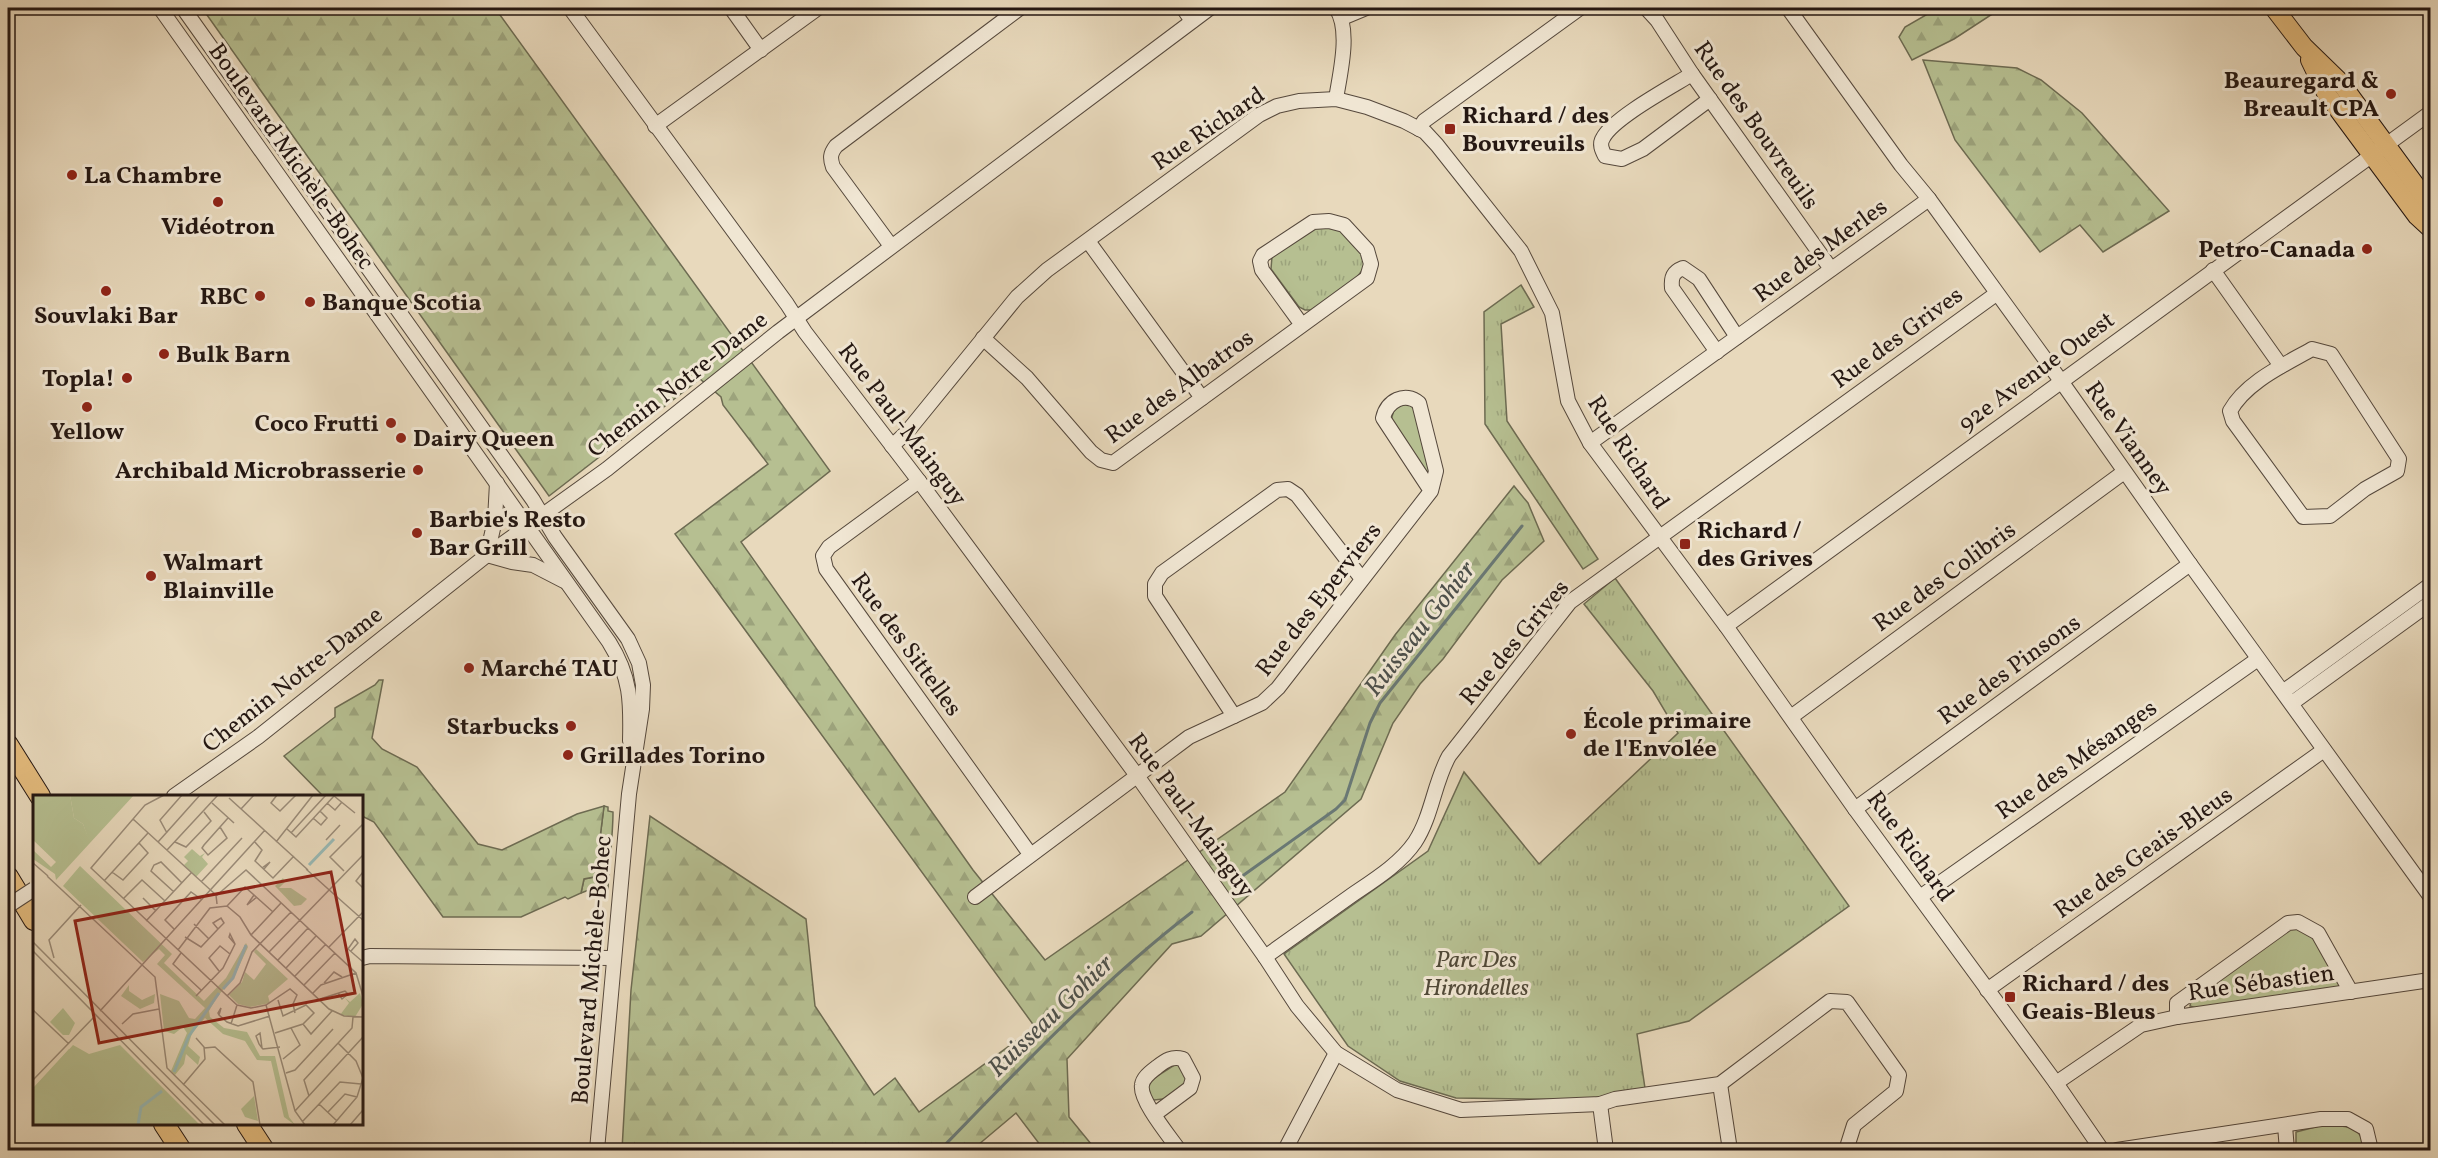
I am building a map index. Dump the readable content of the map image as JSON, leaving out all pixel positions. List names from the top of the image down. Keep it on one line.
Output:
{"streets":{"street":["Rue des Bouvreuils","Rue Richard","Boulevard Michèle-Bohec","Rue des Merles","Rue des Grives","92e Avenue Ouest","Chemin Notre-Dame","Rue des Albatros","Rue Paul-Mainguy","Rue Vianney","Rue des Colibris","Rue des Eperviers","Rue des Sittelles","Rue des Pinsons","Rue des Mésanges","Rue des Geais-Bleus","Rue Sébastien"]},"crossings":[["Rue des Bouvreuils","Rue des Merles"],["Rue Richard","Rue des Merles"],["Rue Richard","Rue des Grives"],["Rue Richard","92e Avenue Ouest"],["Rue Richard","Rue des Albatros"],["Rue Richard","Rue Paul-Mainguy"],["Rue Richard","Rue des Colibris"],["Rue Richard","Rue des Pinsons"],["Rue Richard","Rue des Mésanges"],["Rue Richard","Rue des Geais-Bleus"],["Rue Richard","Rue Sébastien"],["Boulevard Michèle-Bohec","Chemin Notre-Dame"],["Rue des Merles","Rue Vianney"],["Rue des Grives","Rue Paul-Mainguy"],["Rue des Grives","Rue Vianney"],["92e Avenue Ouest","Rue Vianney"],["Chemin Notre-Dame","Rue Paul-Mainguy"],["Rue Paul-Mainguy","Rue des Eperviers"],["Rue Paul-Mainguy","Rue des Sittelles"],["Rue Vianney","Rue des Colibris"],["Rue Vianney","Rue des Pinsons"],["Rue Vianney","Rue des Mésanges"],["Rue Vianney","Rue des Geais-Bleus"],["Rue des Eperviers","Rue des Sittelles"]],"water":["Ruisseau Gohier"],"parks":["Parc Des Hirondelles"],"places":{"other":["Beauregard & Breault CPA","La Chambre","Vidéotron","Petro-Canada","Souvlaki Bar","RBC","Banque Scotia","Bulk Barn","Topla!","Yellow","Coco Frutti","Dairy Queen","Archibald Microbrasserie","Barbie's Resto Bar Grill","Walmart Blainville","Marché TAU","Starbucks","École primaire de l'Envolée","Grillades Torino"],"transit":["Richard / des Bouvreuils","Richard / des Grives","Richard / des Geais-Bleus"]}}
